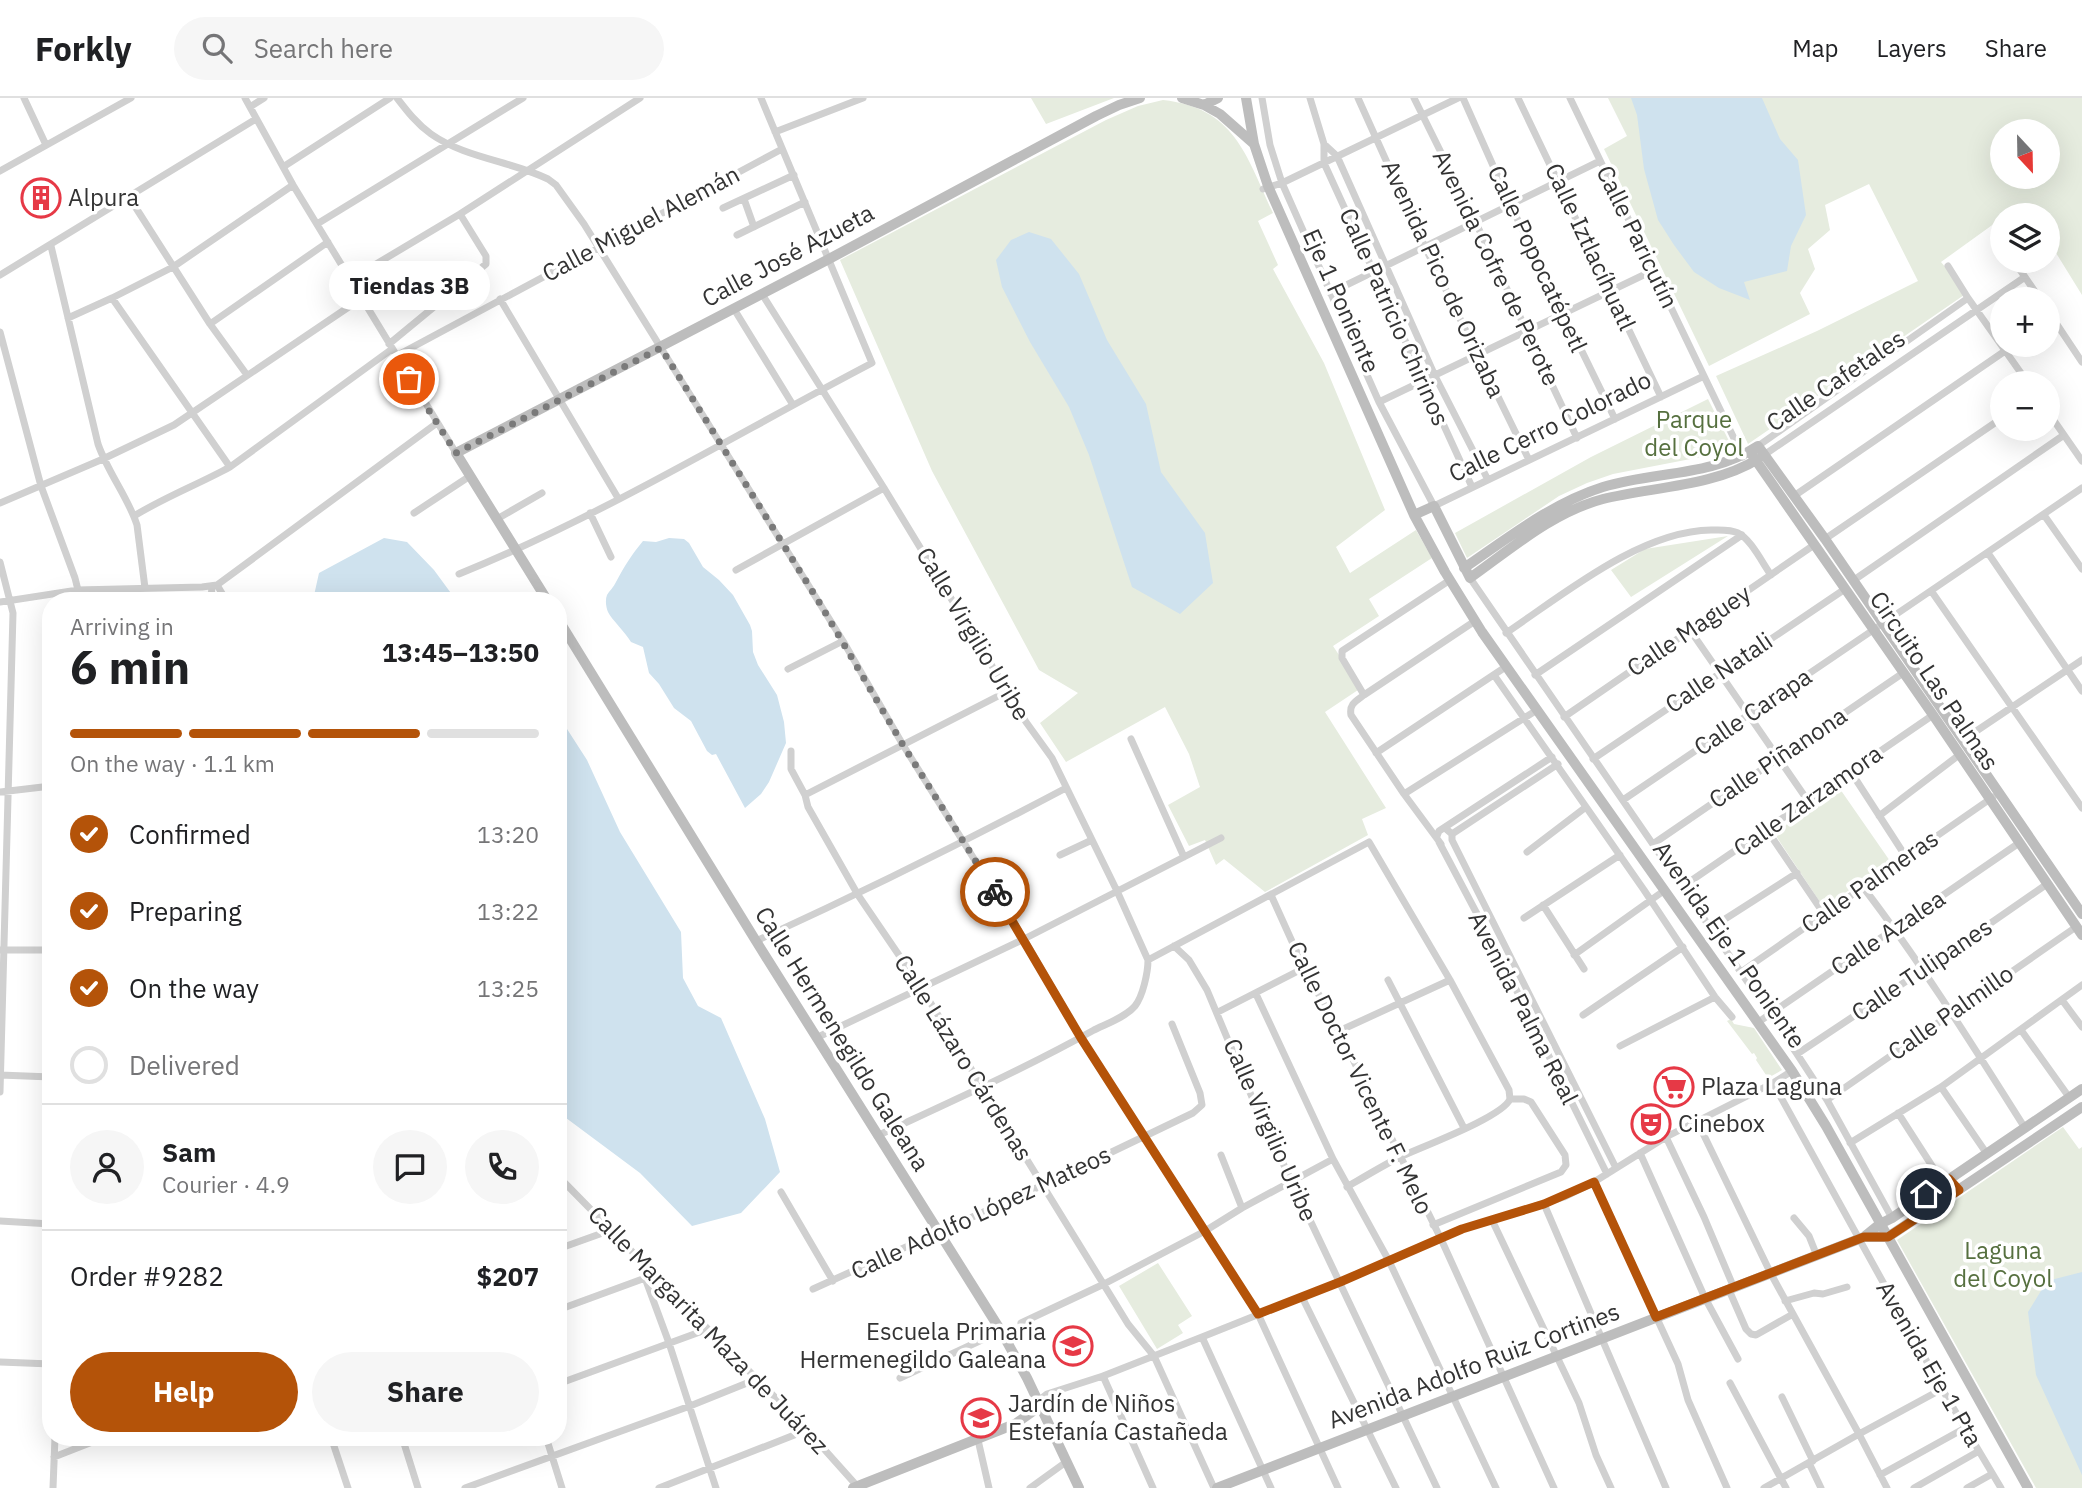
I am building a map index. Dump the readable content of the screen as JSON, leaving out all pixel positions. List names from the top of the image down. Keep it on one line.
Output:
{"streets":{"street":["Calle Miguel Alemán","Calle Paricutín","Calle Iztlacíhuatl","Calle José Azueta","Calle Popocatépetl","Avenida Cofre de Perote","Avenida Pico de Orizaba","Eje 1 Poniente","Calle Patricio Chirinos","Calle Cafetales","Calle Cerro Colorado","Calle Maguey","Calle Virgilio Uribe","Calle Natali","Circuito Las Palmas","Calle Carapa","Calle Piñanona","Calle Zarzamora","Calle Palmeras","Calle Azalea","Avenida Eje 1 Poniente","Calle Tulipanes","Avenida Palma Real","Calle Palmillo","Calle Hermenegildo Galeana","Calle Lázaro Cárdenas","Calle Doctor Vicente F. Melo","Calle Adolfo López Mateos","Calle Margarita Maza de Juárez","Avenida Eje 1 Pta","Avenida Adolfo Ruiz Cortines"]},"crossings":[["Calle Paricutín","Calle Cafetales"],["Calle Paricutín","Calle Cerro Colorado"],["Calle Paricutín","Circuito Las Palmas"],["Calle Iztlacíhuatl","Calle Cerro Colorado"],["Calle José Azueta","Calle Virgilio Uribe"],["Calle Popocatépetl","Calle Cerro Colorado"],["Avenida Cofre de Perote","Calle Cerro Colorado"],["Avenida Pico de Orizaba","Calle Cerro Colorado"],["Eje 1 Poniente","Calle Cerro Colorado"],["Eje 1 Poniente","Avenida Eje 1 Poniente"],["Calle Patricio Chirinos","Calle Cerro Colorado"],["Calle Cafetales","Circuito Las Palmas"],["Calle Cafetales","Avenida Eje 1 Poniente"],["Calle Cerro Colorado","Avenida Eje 1 Poniente"],["Calle Maguey","Circuito Las Palmas"],["Calle Maguey","Avenida Eje 1 Poniente"],["Calle Virgilio Uribe","Avenida Adolfo Ruiz Cortines"],["Calle Natali","Circuito Las Palmas"],["Calle Natali","Avenida Eje 1 Poniente"],["Circuito Las Palmas","Calle Carapa"],["Circuito Las Palmas","Calle Piñanona"],["Circuito Las Palmas","Calle Zarzamora"],["Circuito Las Palmas","Calle Palmeras"],["Circuito Las Palmas","Calle Azalea"],["Circuito Las Palmas","Calle Tulipanes"],["Circuito Las Palmas","Calle Palmillo"],["Calle Carapa","Avenida Eje 1 Poniente"],["Calle Piñanona","Avenida Eje 1 Poniente"],["Calle Zarzamora","Avenida Eje 1 Poniente"],["Calle Palmeras","Avenida Eje 1 Poniente"],["Calle Azalea","Avenida Eje 1 Poniente"],["Avenida Eje 1 Poniente","Calle Tulipanes"],["Avenida Eje 1 Poniente","Calle Palmillo"],["Avenida Eje 1 Poniente","Avenida Adolfo Ruiz Cortines"],["Calle Hermenegildo Galeana","Calle Adolfo López Mateos"],["Calle Lázaro Cárdenas","Calle Adolfo López Mateos"],["Calle Lázaro Cárdenas","Avenida Adolfo Ruiz Cortines"],["Calle Doctor Vicente F. Melo","Avenida Adolfo Ruiz Cortines"],["Avenida Eje 1 Pta","Avenida Adolfo Ruiz Cortines"]],"parks":["Parque del Coyol","Laguna del Coyol"],"places":{"building":["Alpura"],"other":["Tiendas 3B"],"supermarket":["Plaza Laguna"],"theatre":["Cinebox"],"school or university":["Escuela Primaria Hermenegildo Galeana","Jardín de Niños Estefanía Castañeda"]},"north":"bottom","page":{"header":"Forkly","search":"Search here","nav":["Map","Layers","Share"],"map_buttons":["+","−"],"bubble":"Tiendas 3B","heading":["6 min","Arriving in","13:45–13:50"],"panel":["Sam","Courier · 4.9","Order #9282","$207"],"bar":"On the way · 1.1 km","list":[["Confirmed","13:20"],["Preparing","13:22"],["On the way","13:25"],"Delivered"],"buttons":["Help","Share"]}}
